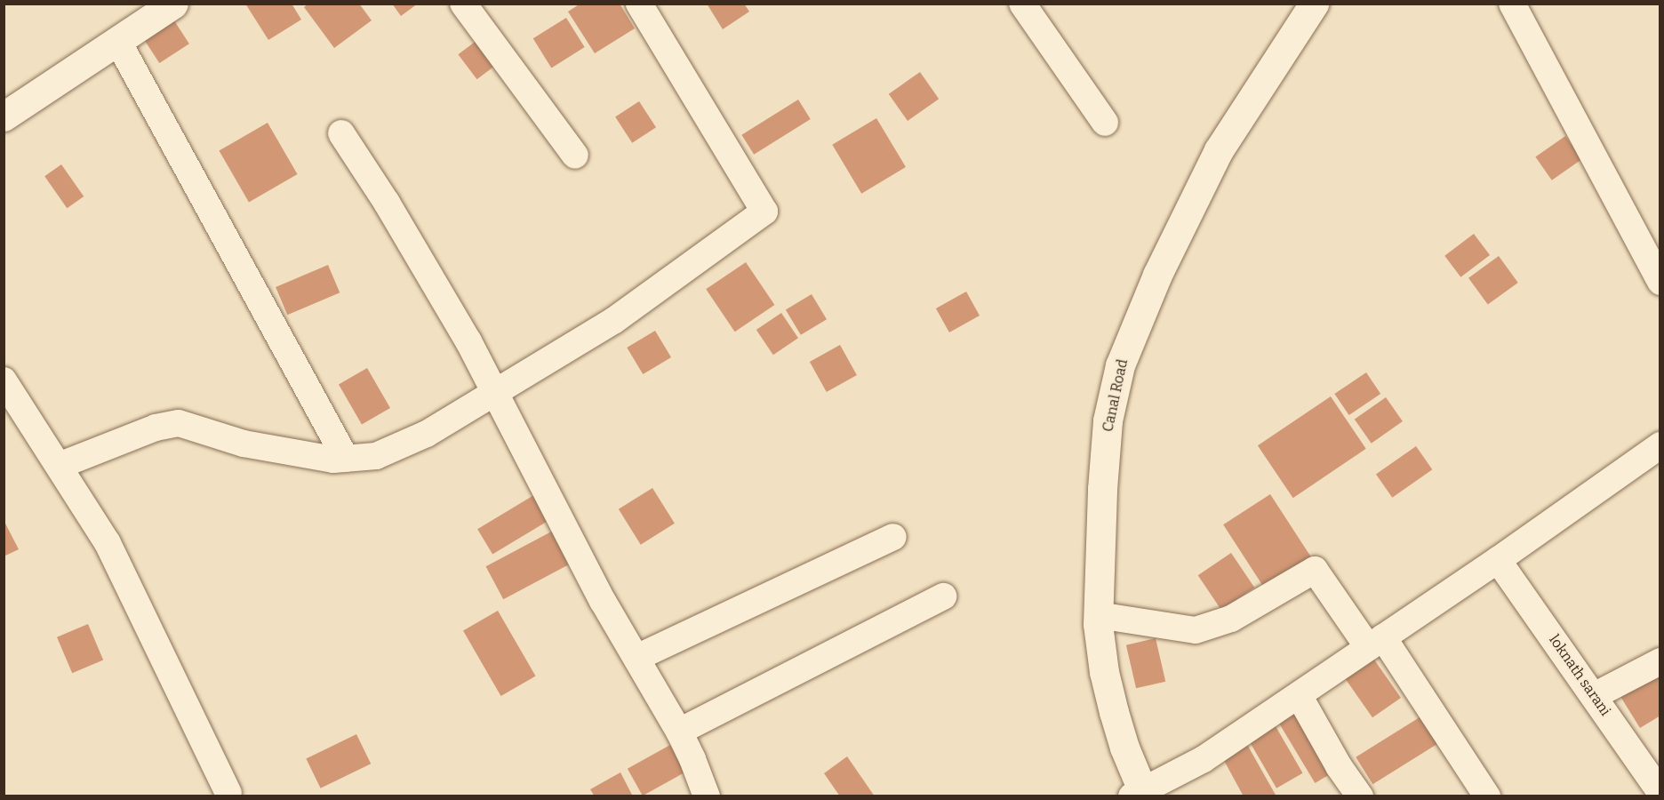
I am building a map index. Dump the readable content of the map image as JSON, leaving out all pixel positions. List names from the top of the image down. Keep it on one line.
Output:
{"streets":{"street":["Canal Road","loknath sarani"]}}
